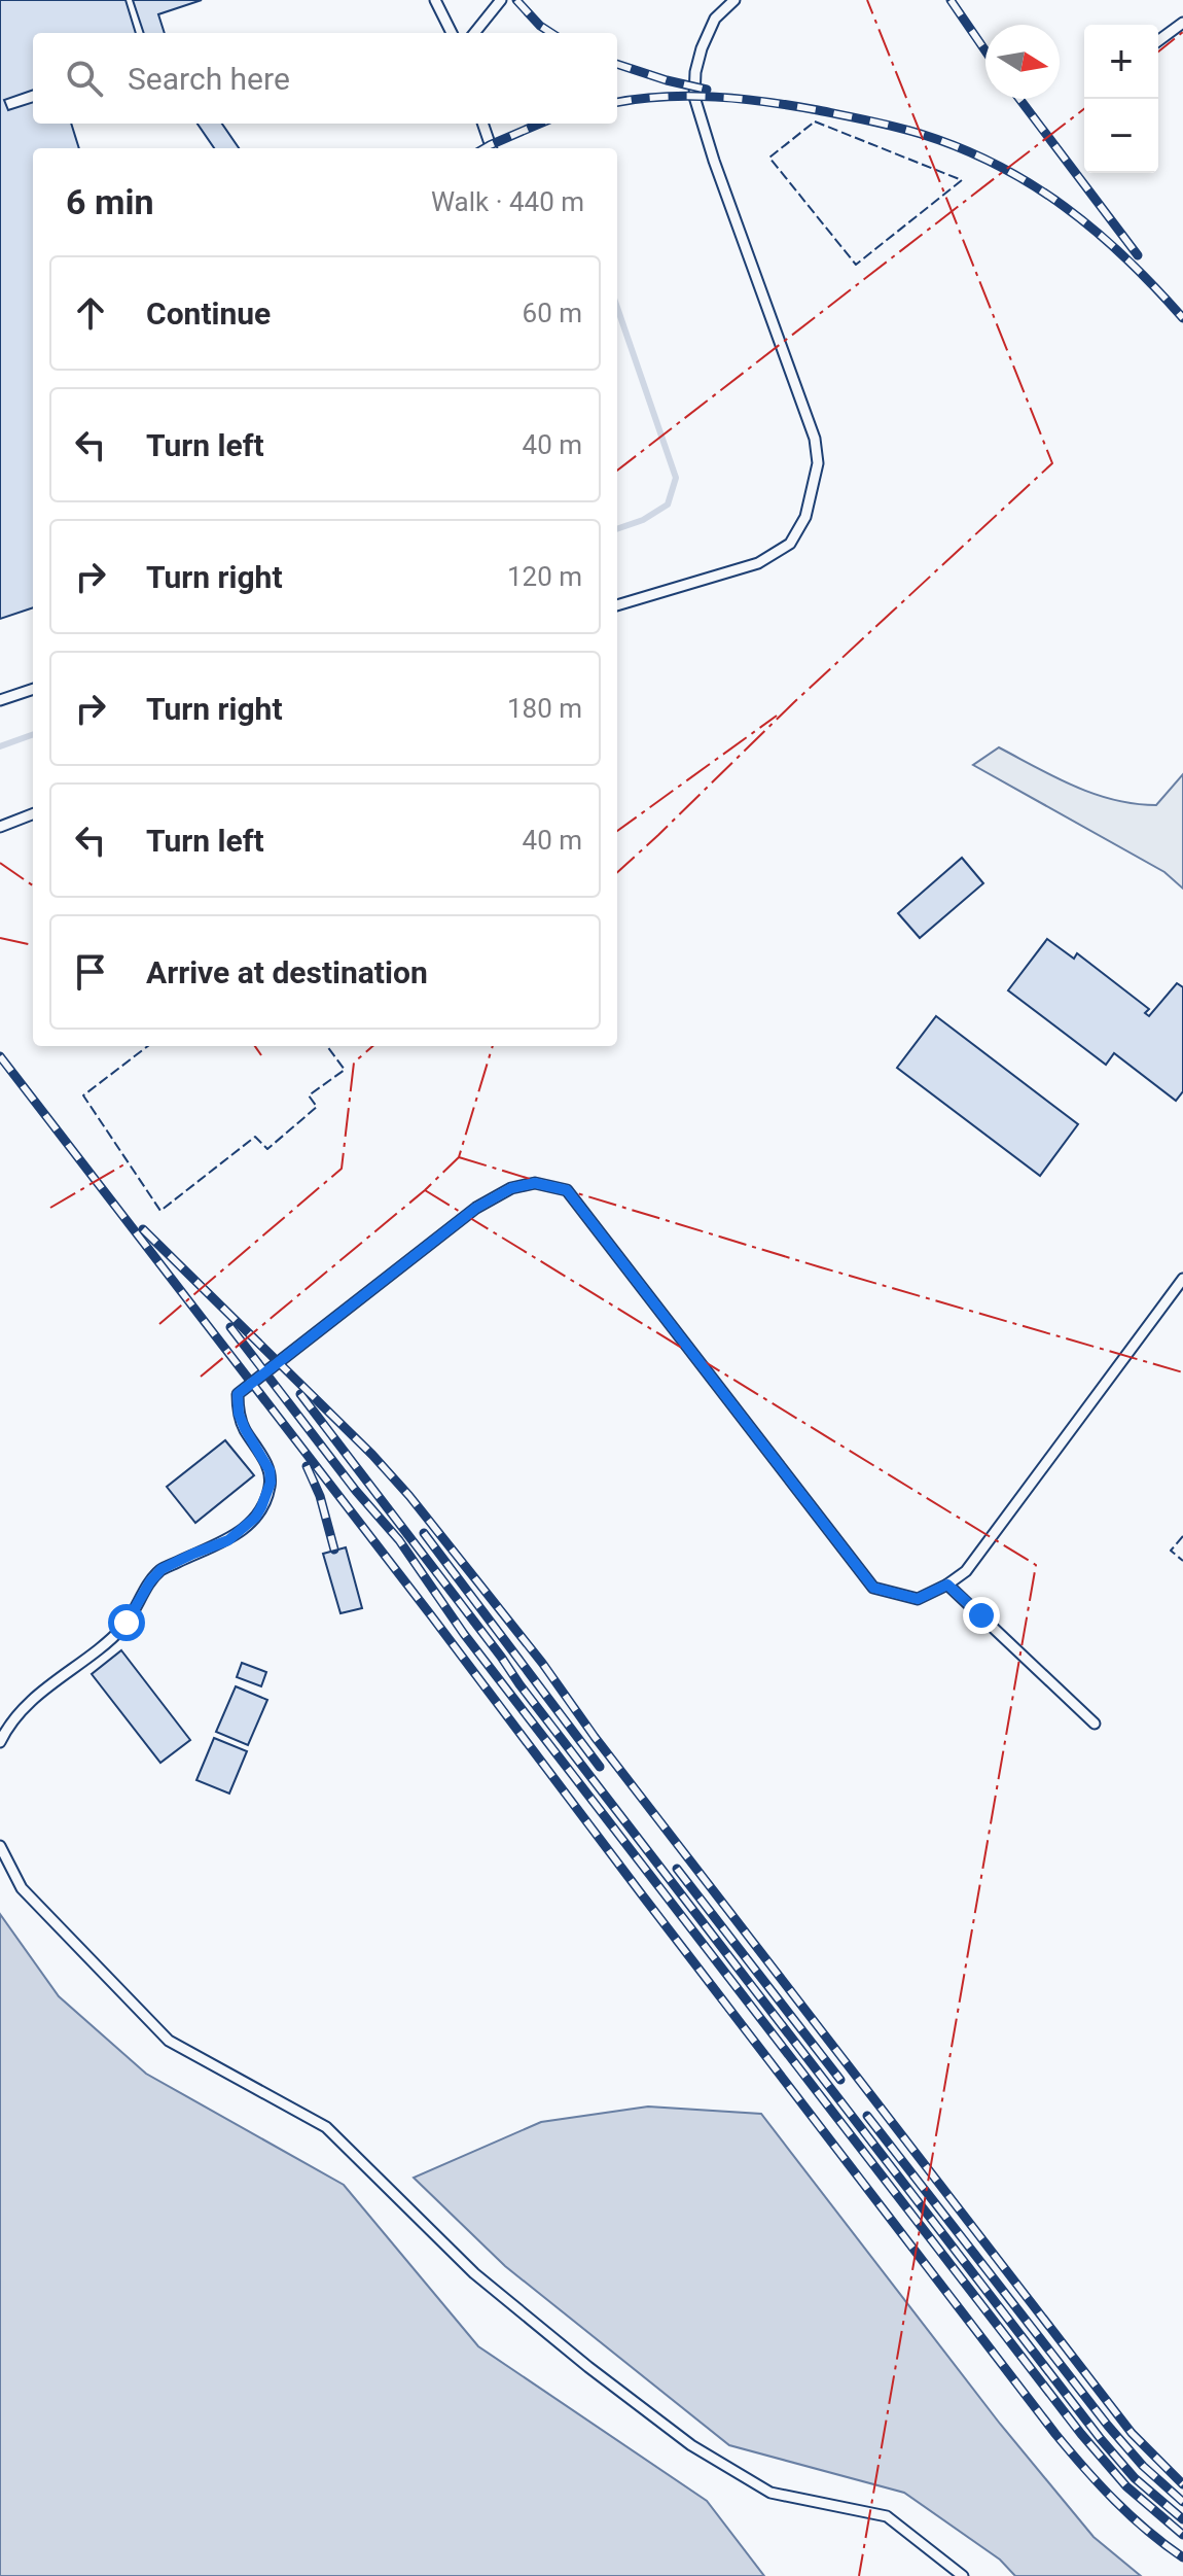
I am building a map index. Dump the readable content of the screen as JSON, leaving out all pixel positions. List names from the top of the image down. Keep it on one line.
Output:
{"north":"right","page":{"map_buttons":["+","−"],"search":"Search here","heading":["6 min","Walk · 440 m"],"list":[["Continue","60 m"],["Turn left","40 m"],["Turn right","120 m"],["Turn right","180 m"],["Turn left","40 m"],"Arrive at destination"]}}
